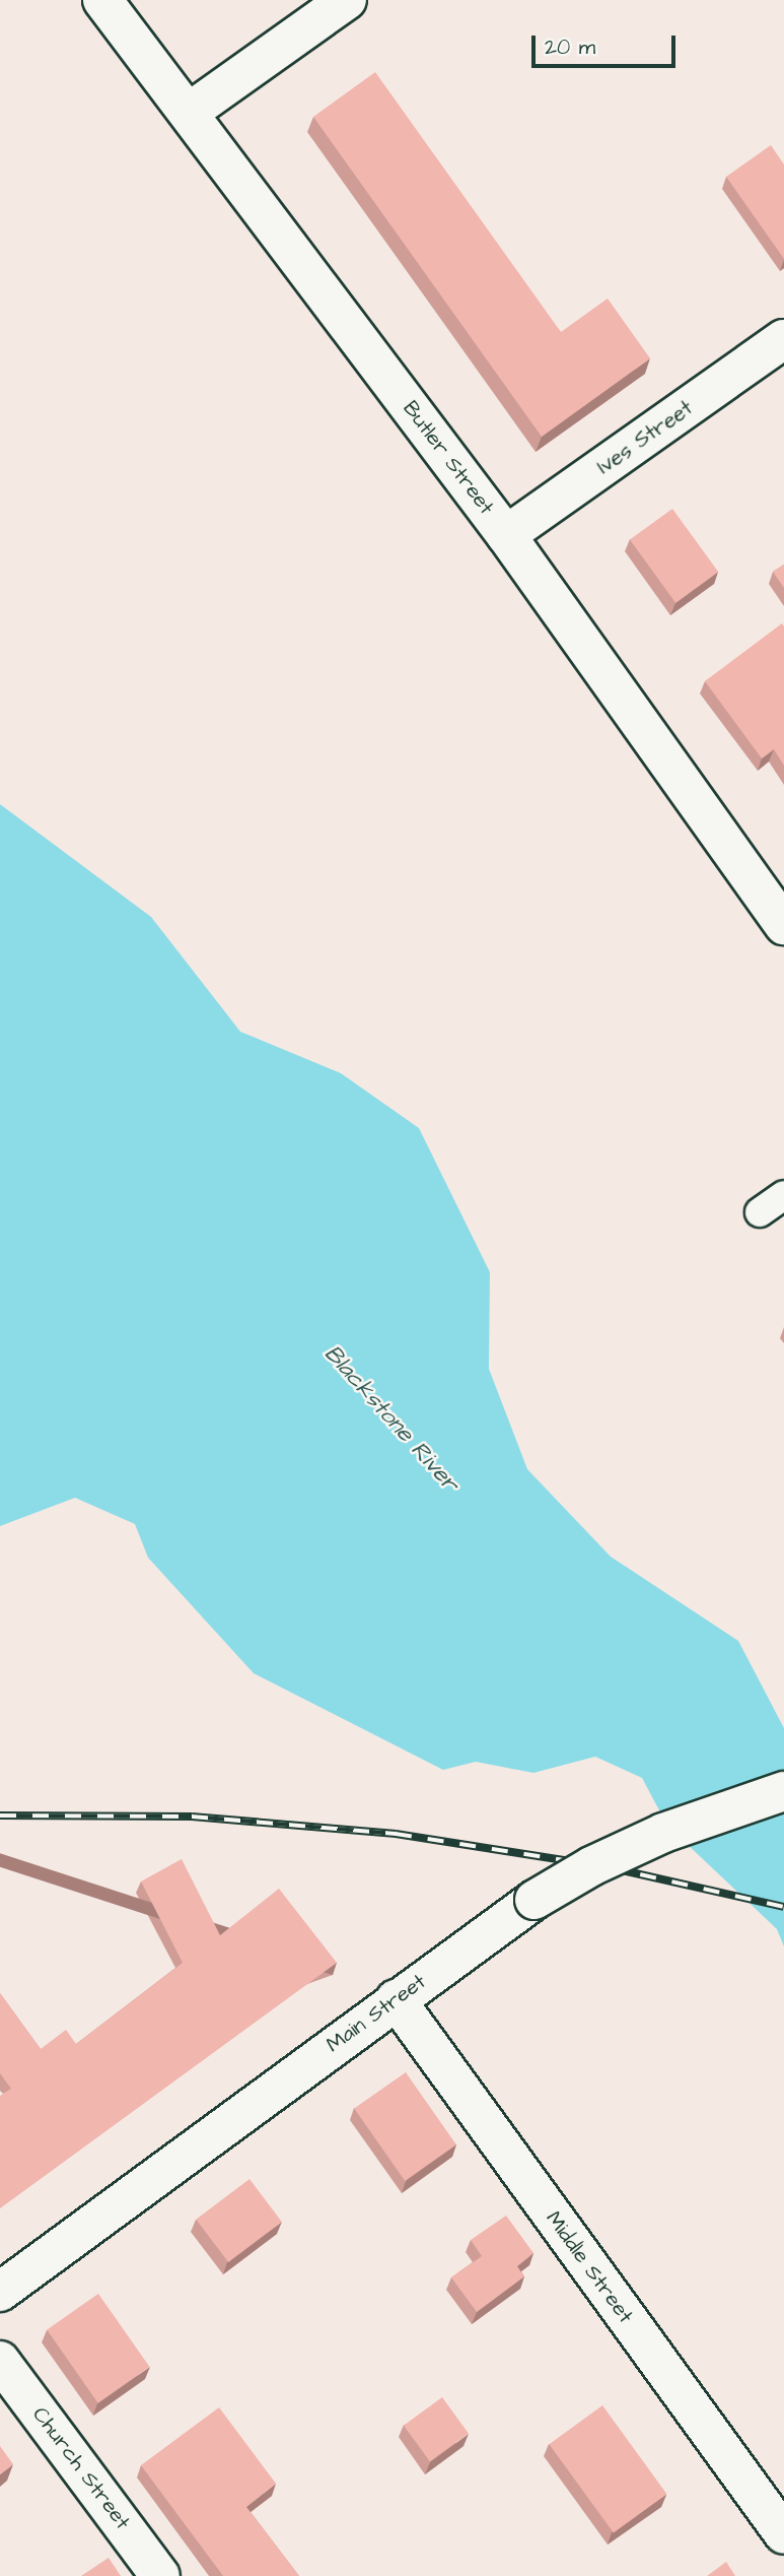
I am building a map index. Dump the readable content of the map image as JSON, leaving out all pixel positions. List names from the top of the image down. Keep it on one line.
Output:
{"streets":{"street":["Ives Street","Butler Street","Main Street","Middle Street","Church Street"]},"crossings":[["Ives Street","Butler Street"],["Main Street","Middle Street"]],"water":["Blackstone River"],"scale_bar":"20 m"}
